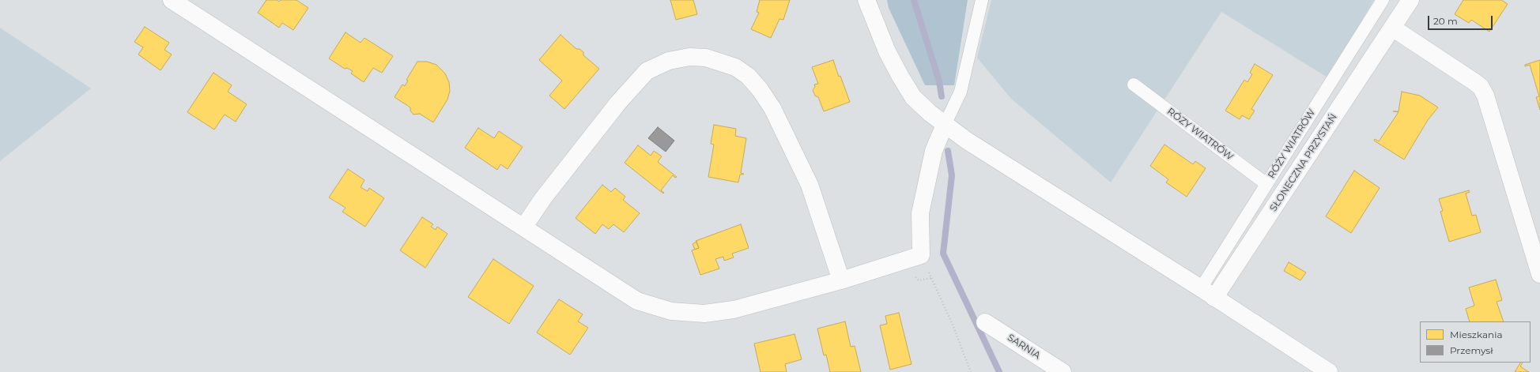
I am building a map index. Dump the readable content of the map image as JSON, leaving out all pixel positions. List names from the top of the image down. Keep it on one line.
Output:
{"streets":{"street":["SŁONECZNA PRZYSTAŃ","SARNIA"],"lane":["RÓZY WIATRÓW","RÓŻY WIATRÓW"]},"crossings":[["RÓZY WIATRÓW","RÓŻY WIATRÓW"]],"legend":["Mieszkania","Przemysł"],"scale_bar":"20 m"}
